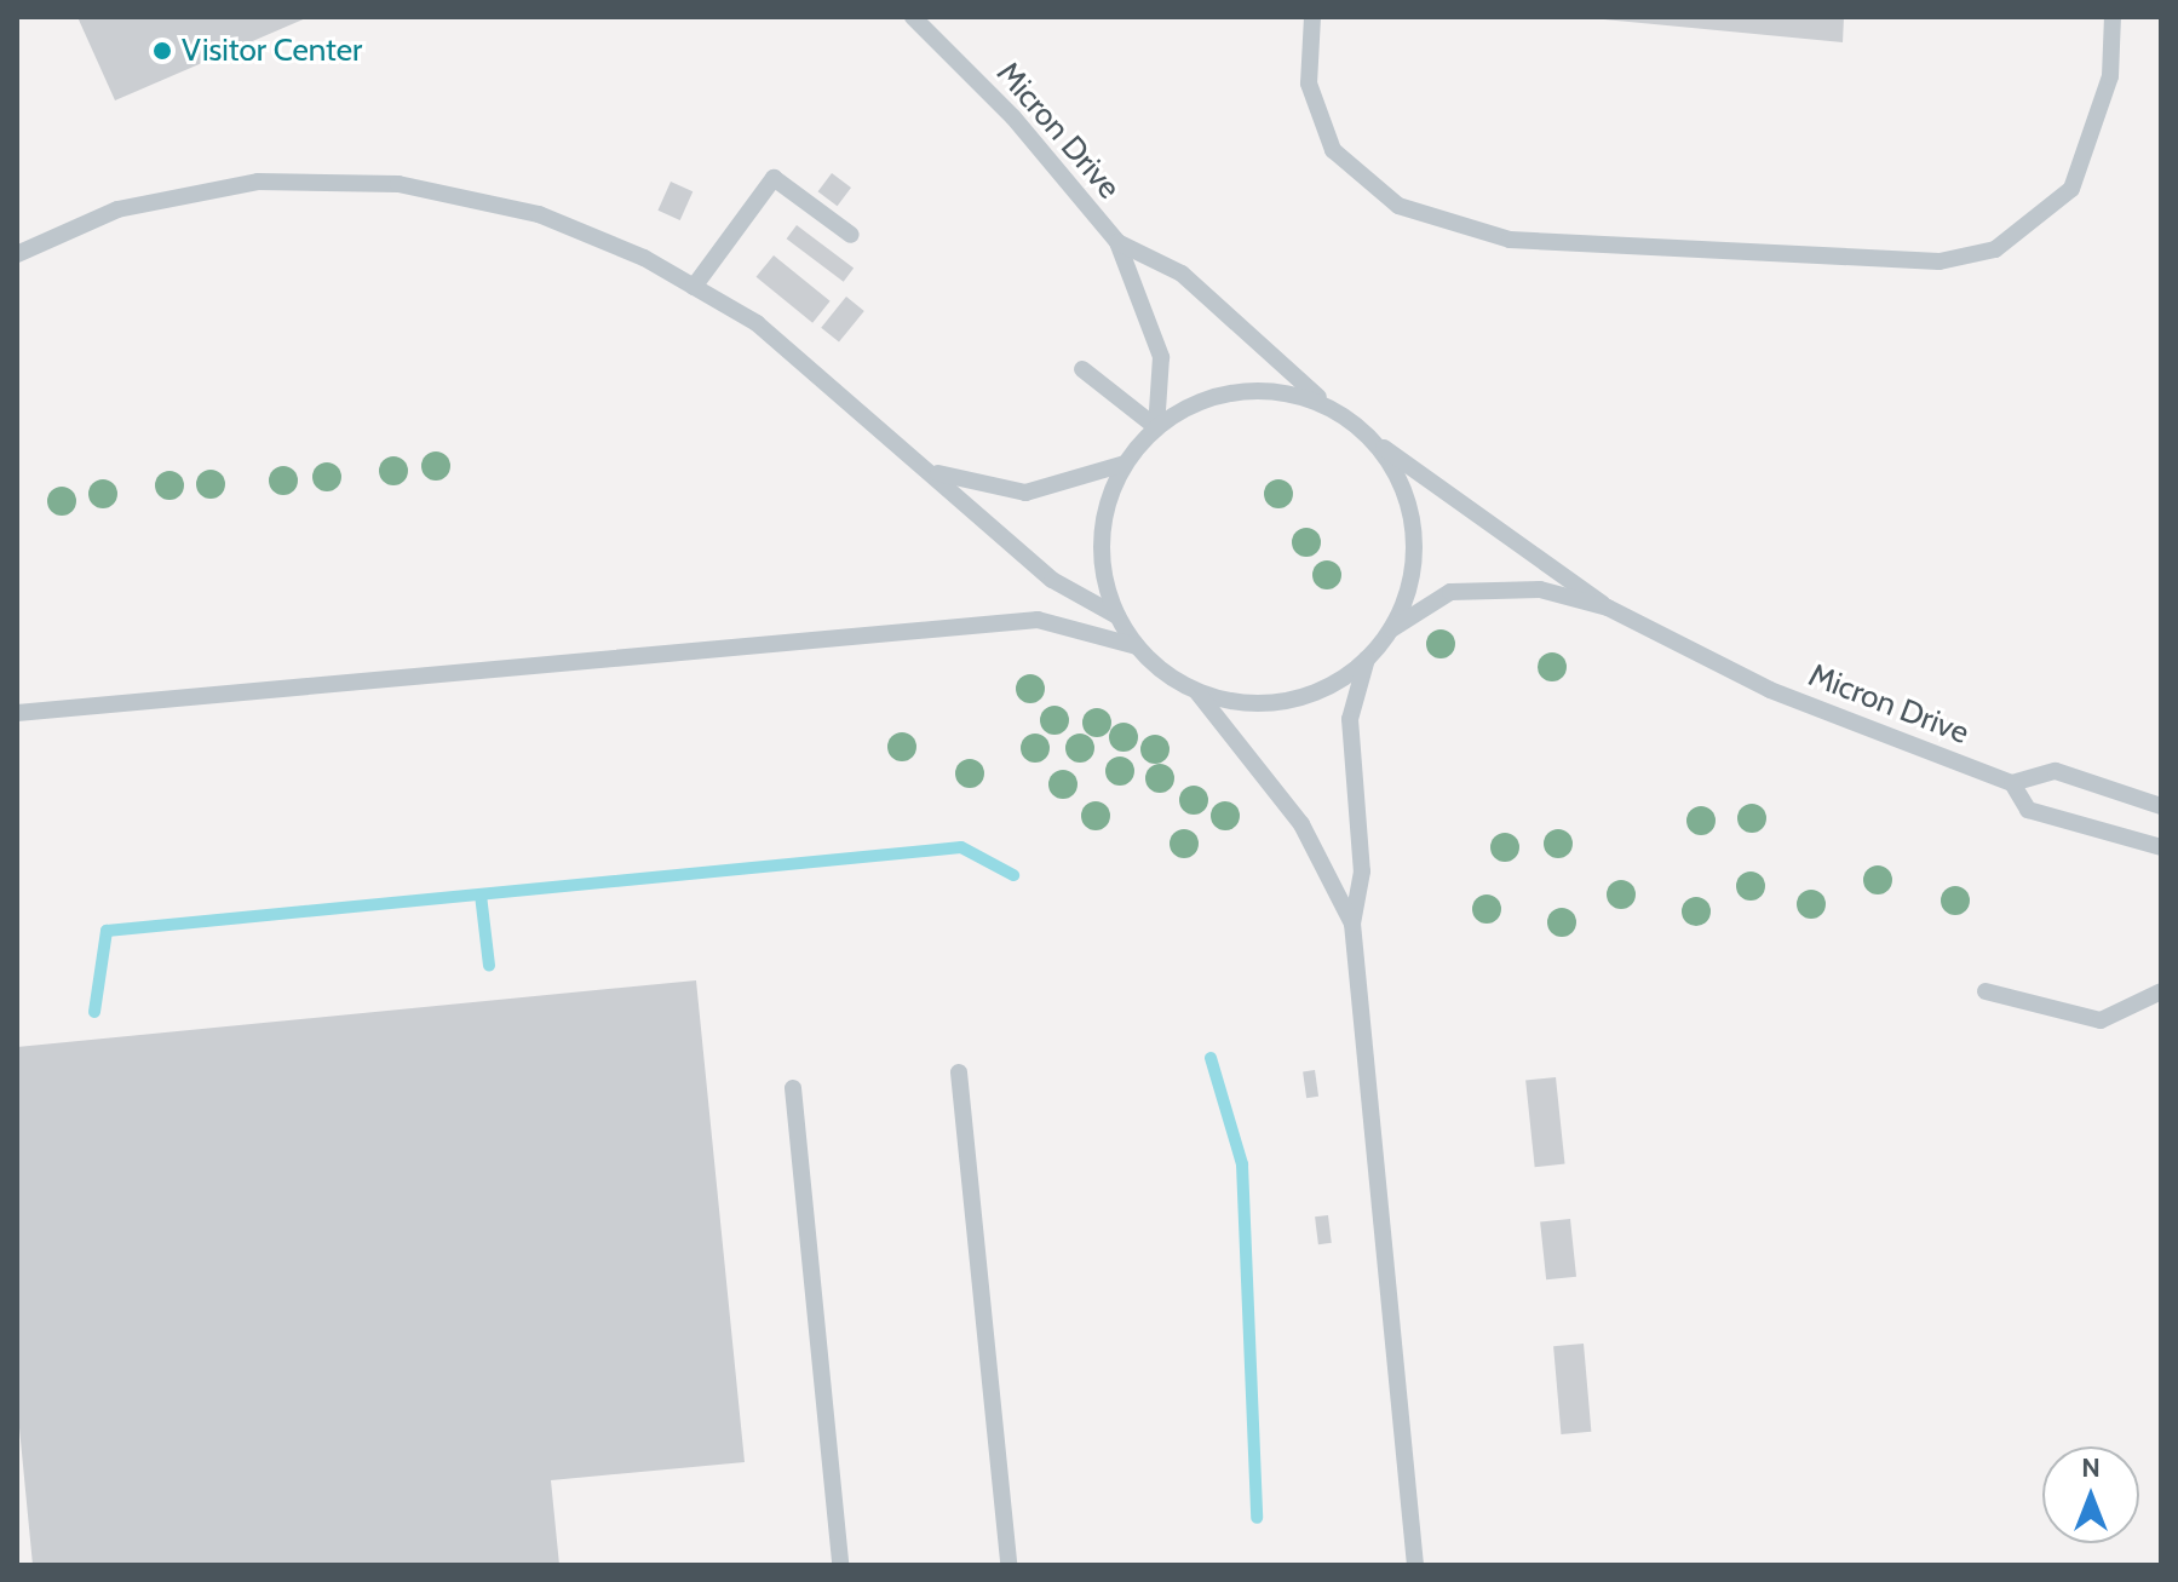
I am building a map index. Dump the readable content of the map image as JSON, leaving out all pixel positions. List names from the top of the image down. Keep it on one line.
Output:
{"streets":{"lane":["Micron Drive"]},"places":["Visitor Center"],"north":"top"}
